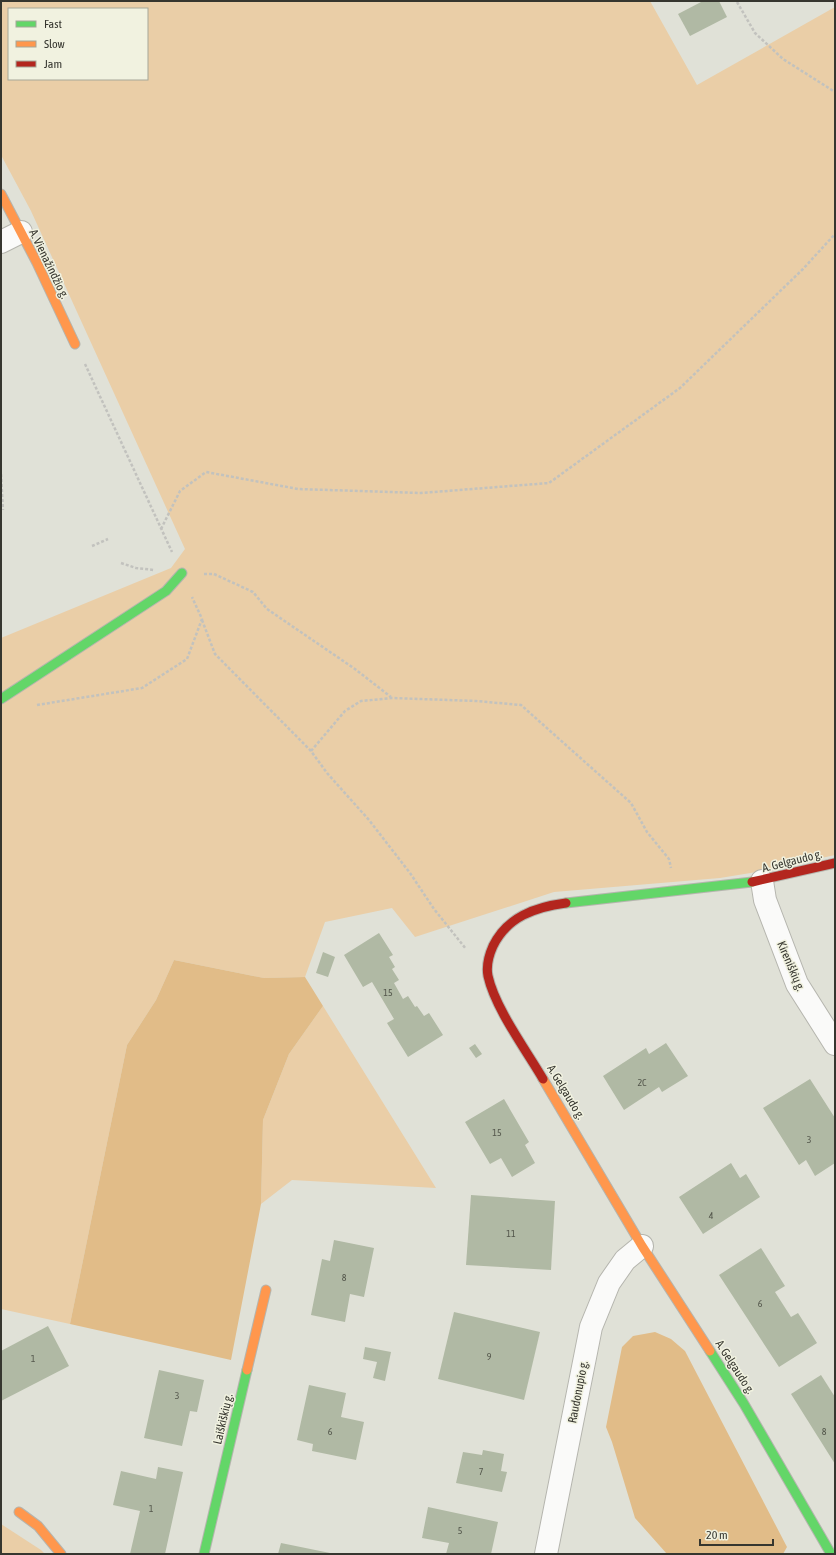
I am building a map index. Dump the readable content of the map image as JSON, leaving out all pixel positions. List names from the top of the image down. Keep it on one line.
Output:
{"streets":{"street":["A. Vienažindžio g.","A. Gelgaudo g.","Kireniškių g.","Raudonupio g.","Laiškiškių g."]},"crossings":[["A. Gelgaudo g.","Kireniškių g."],["A. Gelgaudo g.","Raudonupio g."]],"house_numbers":["15","2C","15","3","4","11","8","6","9","1","3","6","8","7","1","5"],"legend":["Fast","Slow","Jam"],"scale_bar":"20 m"}
